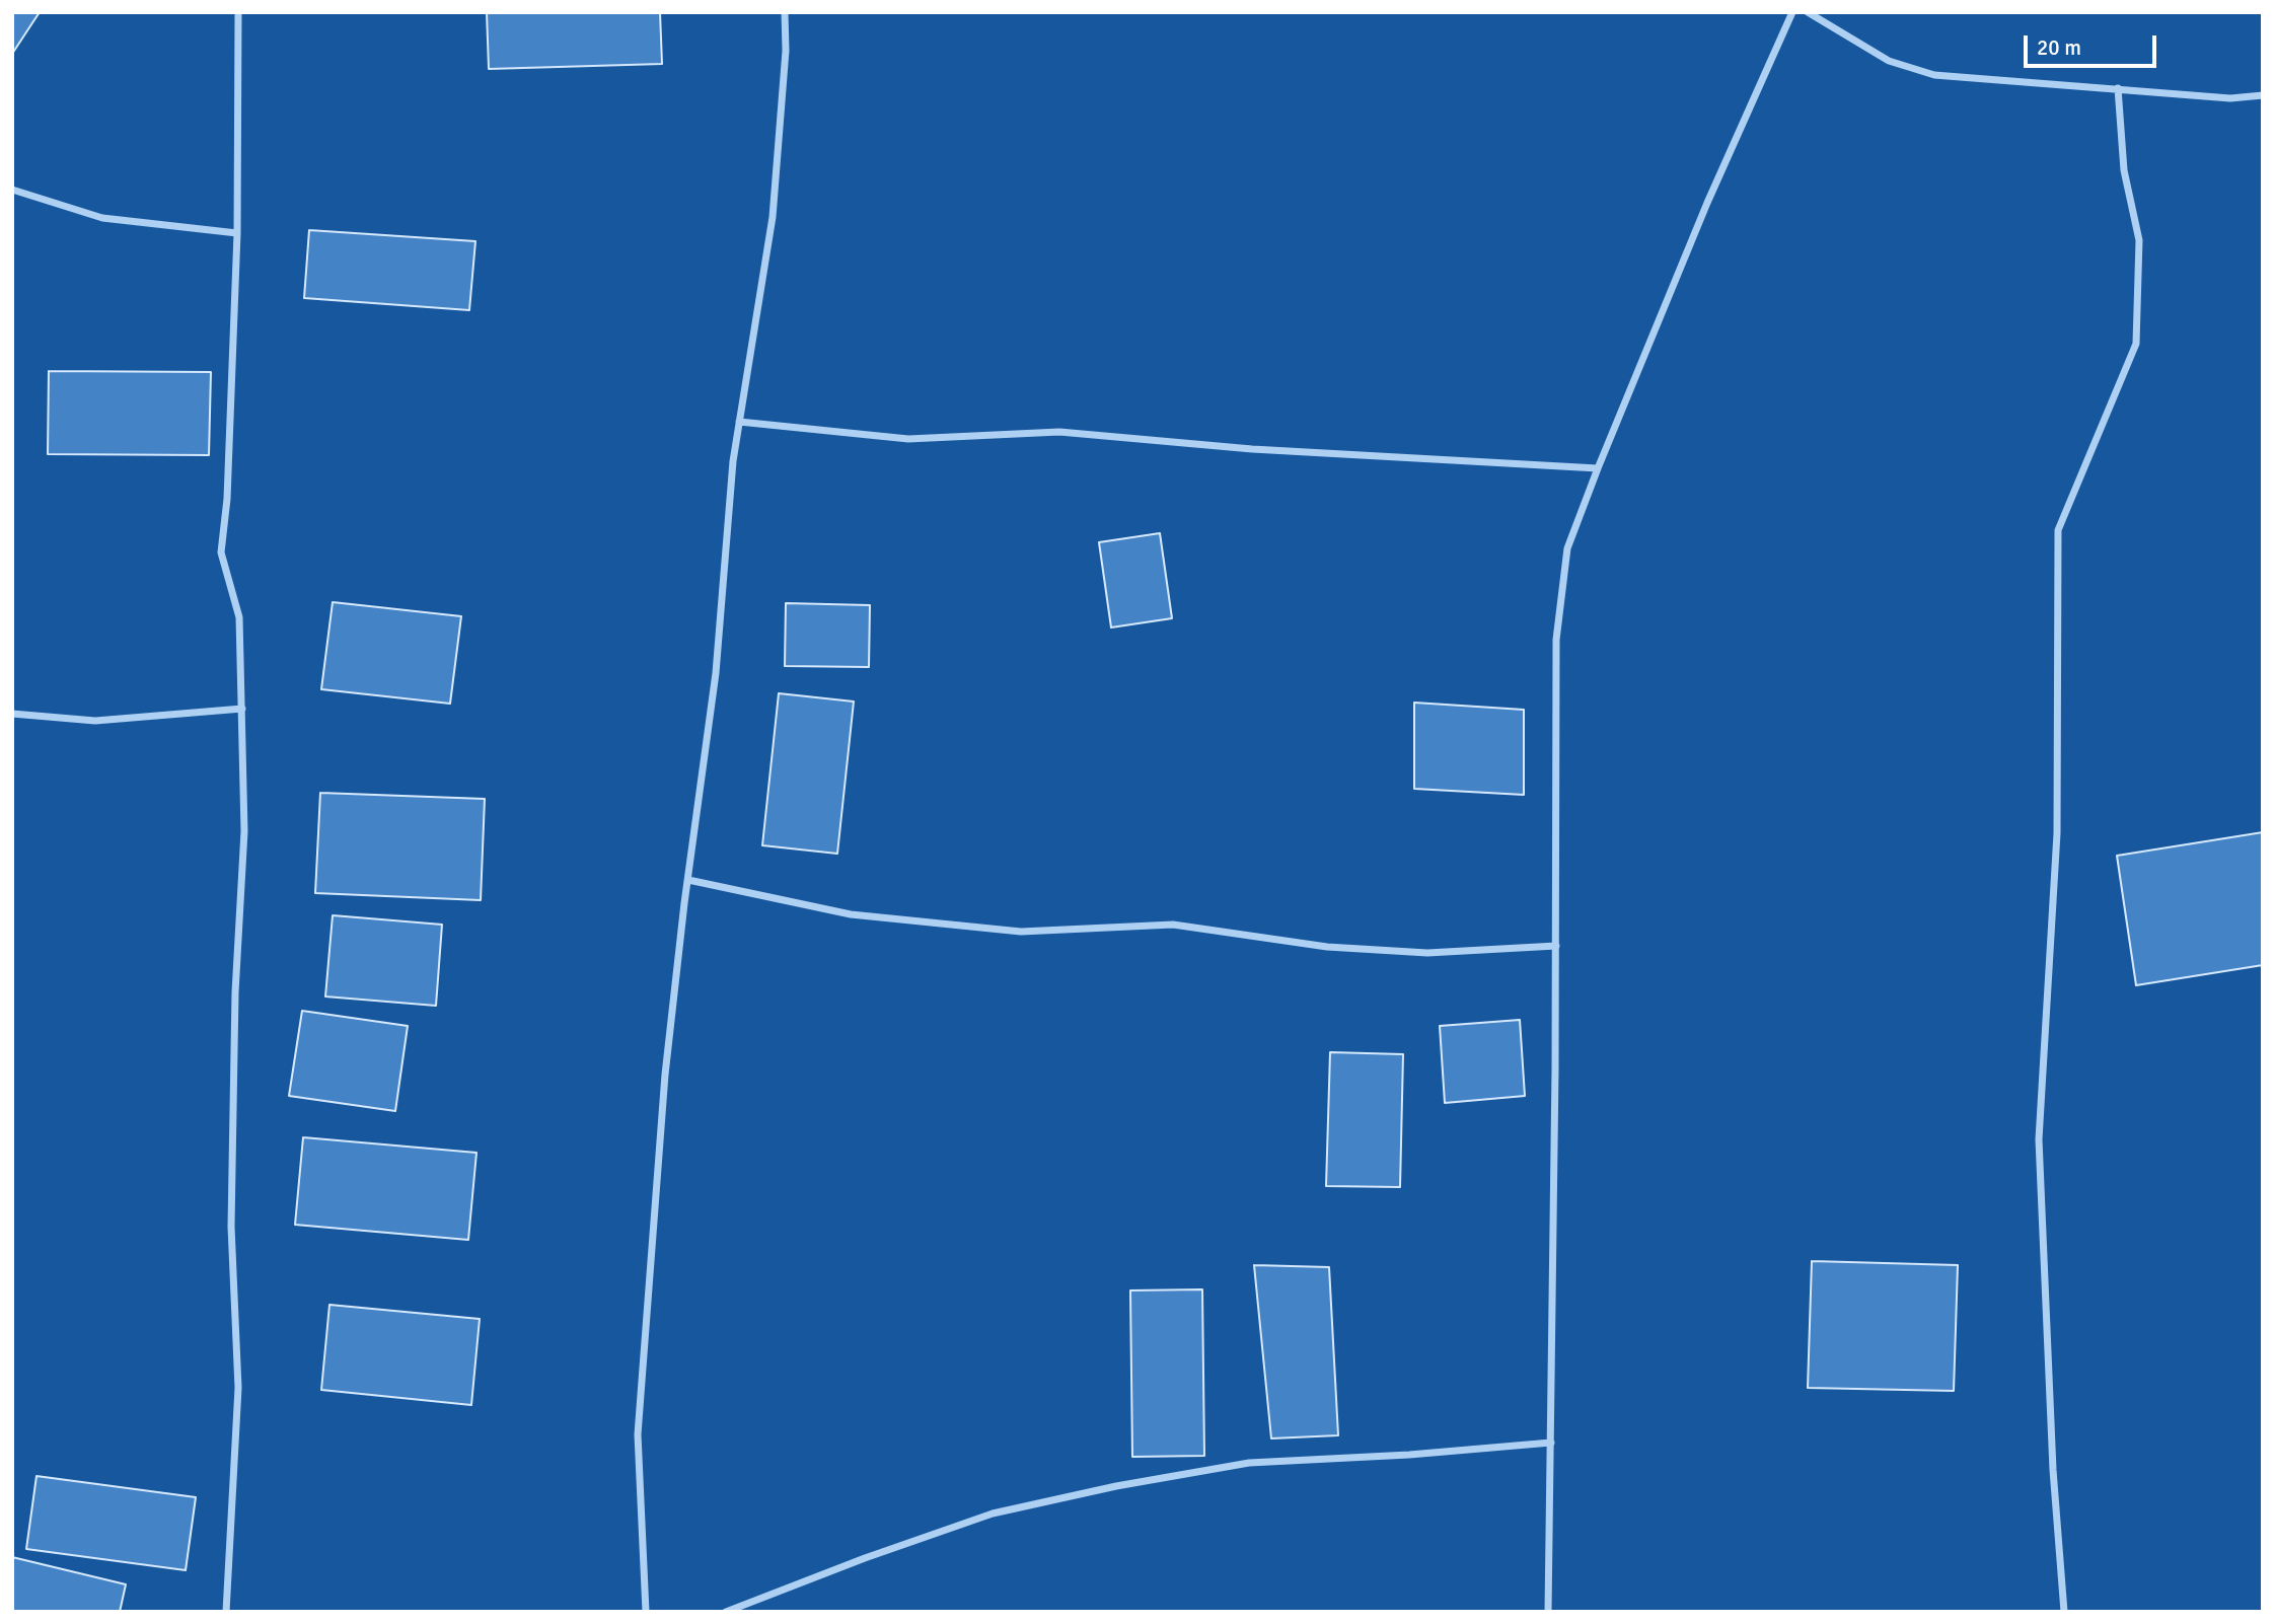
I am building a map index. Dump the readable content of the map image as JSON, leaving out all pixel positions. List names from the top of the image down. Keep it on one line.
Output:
{"scale_bar":"20 m"}
